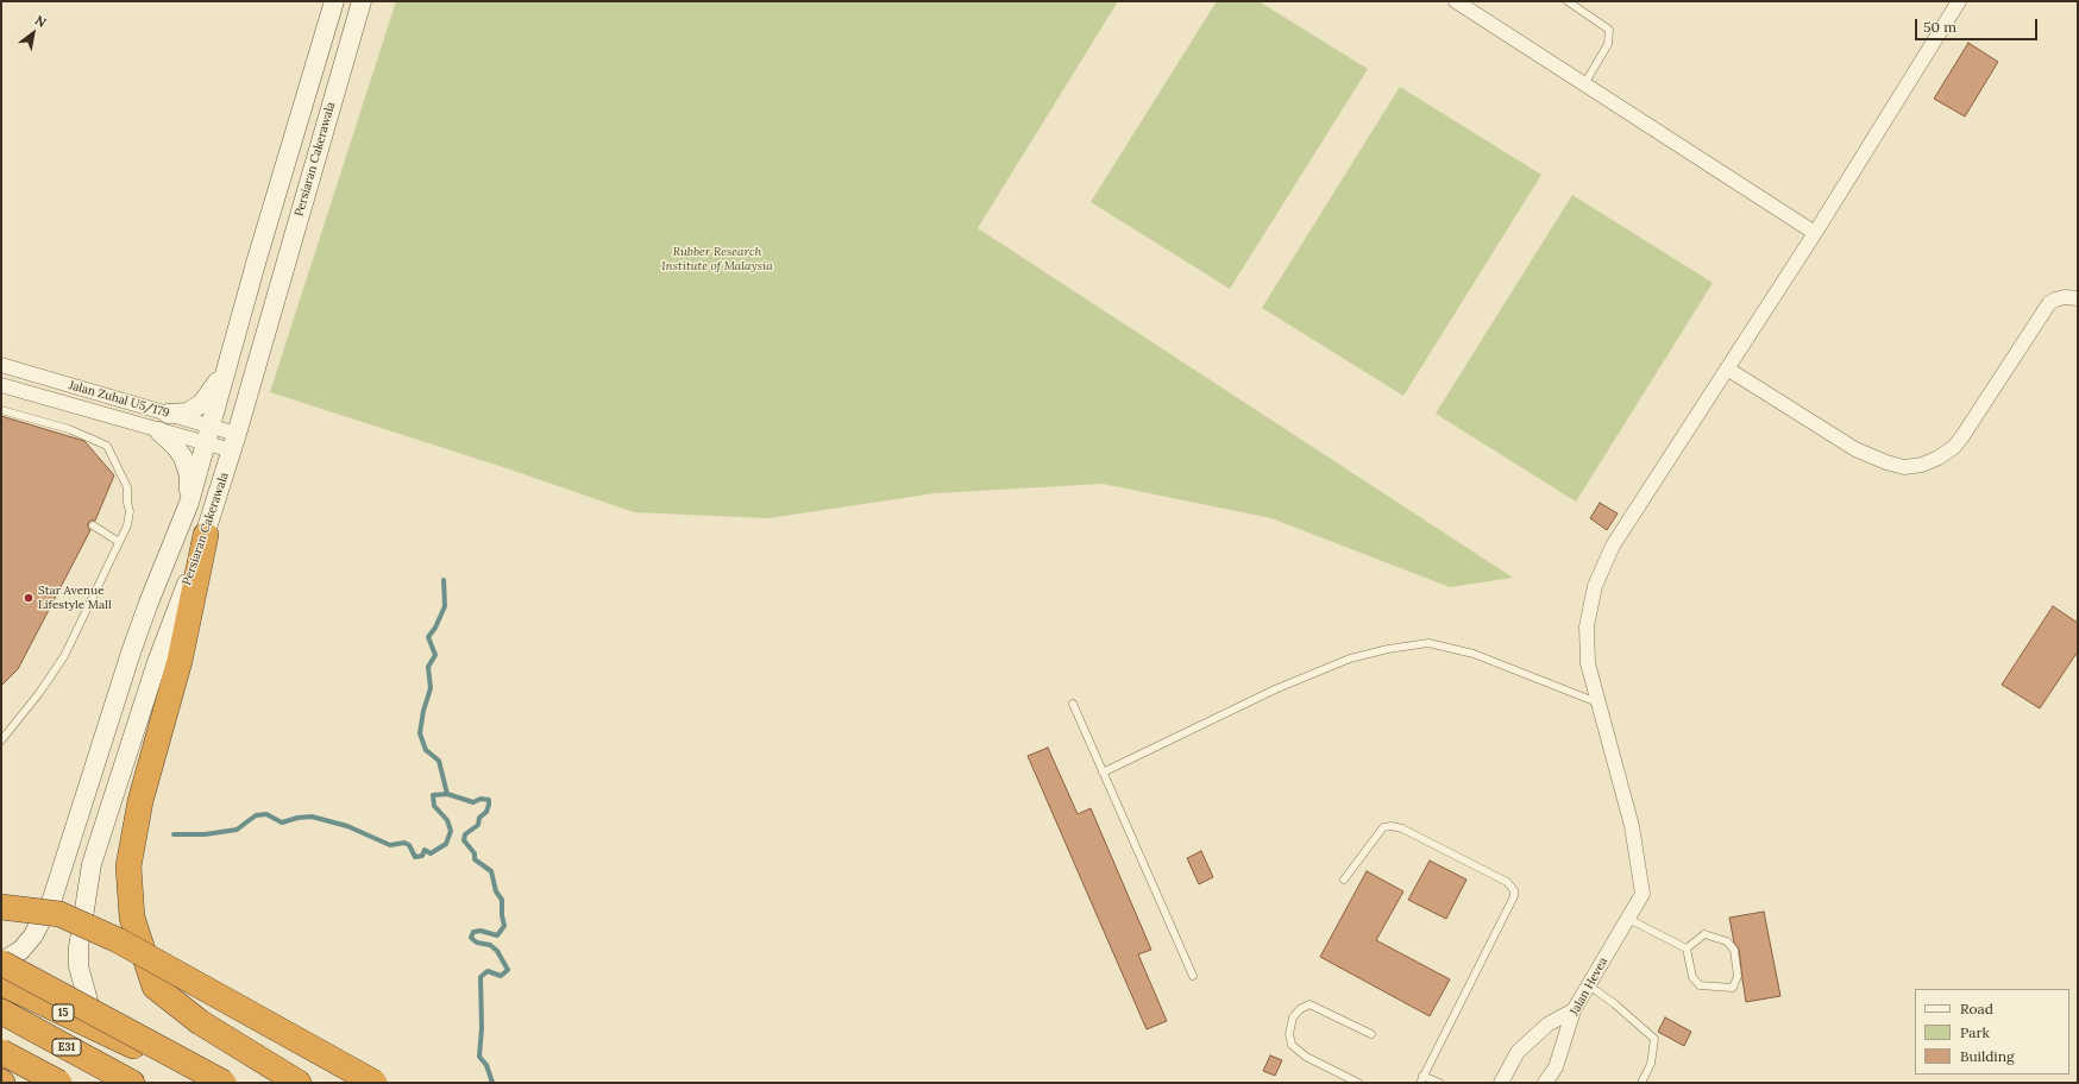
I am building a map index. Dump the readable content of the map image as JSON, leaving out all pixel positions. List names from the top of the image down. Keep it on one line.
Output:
{"streets":{"highway":["15","E31"],"street":["Persiaran Cakerawala","Jalan Zuhal U5/179","Jalan Hevea"]},"crossings":[["Persiaran Cakerawala","Jalan Zuhal U5/179"],["Persiaran Cakerawala","15"]],"parks":["Rubber Research Institute of Malaysia"],"places":["Star Avenue Lifestyle Mall"],"legend":["Road","Park","Building"],"scale_bar":"50 m","north":"top right"}
